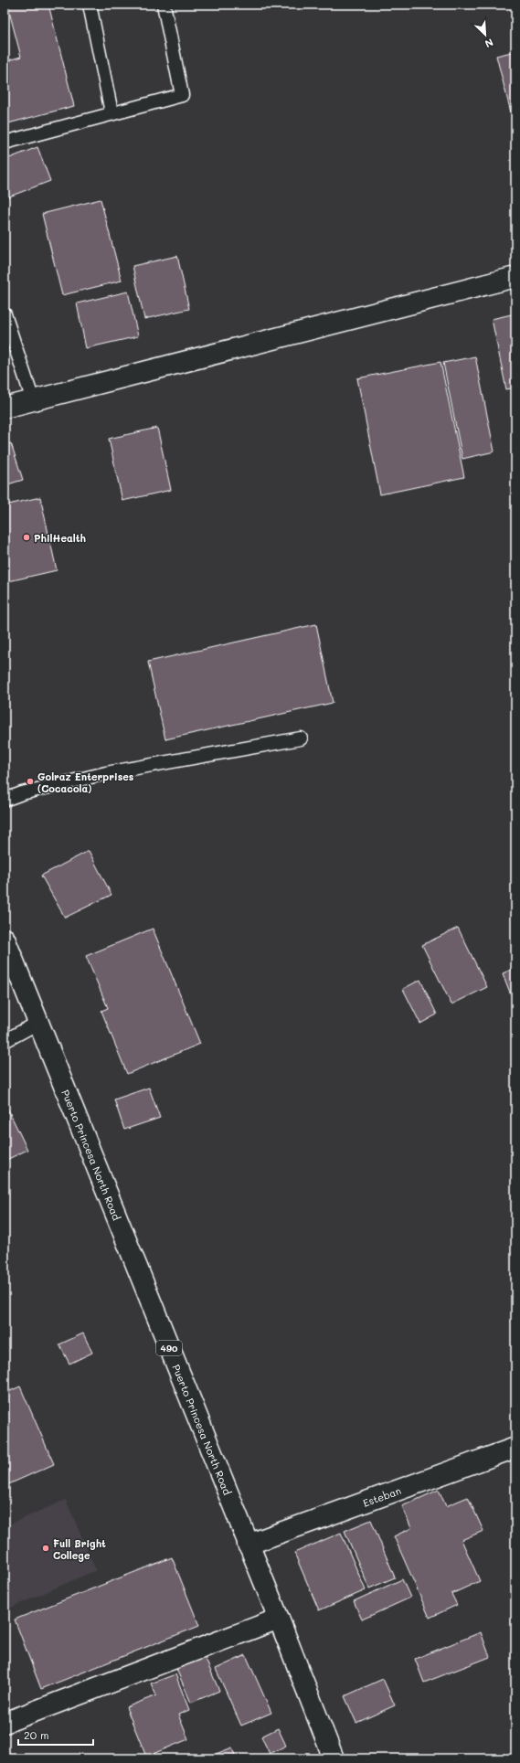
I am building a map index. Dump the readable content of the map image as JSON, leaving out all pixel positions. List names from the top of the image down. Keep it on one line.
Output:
{"streets":{"street":["Puerto Princesa North Road","490","Esteban"]},"crossings":[["Puerto Princesa North Road","Esteban"]],"places":["PhilHealth","Golraz Enterprises (Cocacola)","Full Bright College"],"scale_bar":"20 m","north":"bottom right"}
